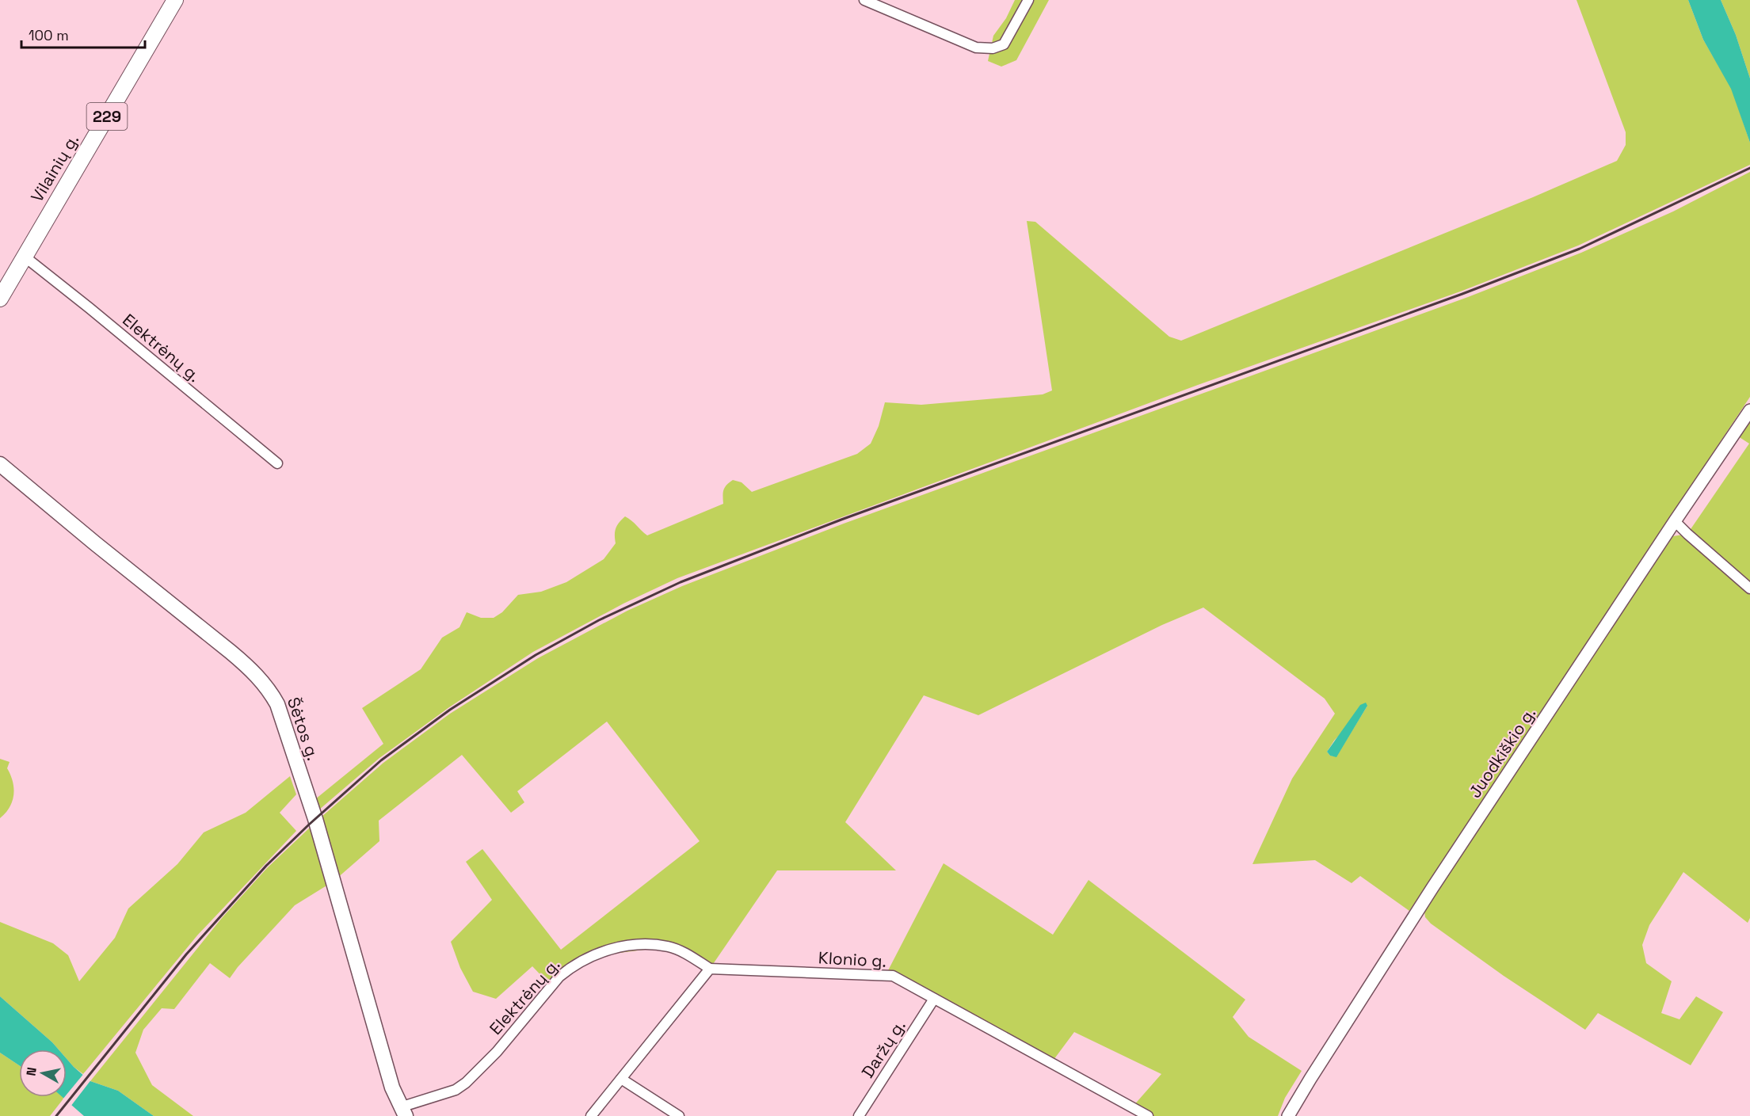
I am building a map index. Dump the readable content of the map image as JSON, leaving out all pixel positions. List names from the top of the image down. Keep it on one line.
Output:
{"streets":{"main road":["229","Vilainių g.","Šėtos g."],"street":["Elektrėnų g.","Juodkiškio g.","Klonio g.","Daržų g."]},"crossings":[["229","Vilainių g."],["229","Elektrėnų g."],["Vilainių g.","Elektrėnų g."],["Elektrėnų g.","Šėtos g."],["Elektrėnų g.","Klonio g."],["Klonio g.","Daržų g."]],"scale_bar":"100 m","north":"left"}
